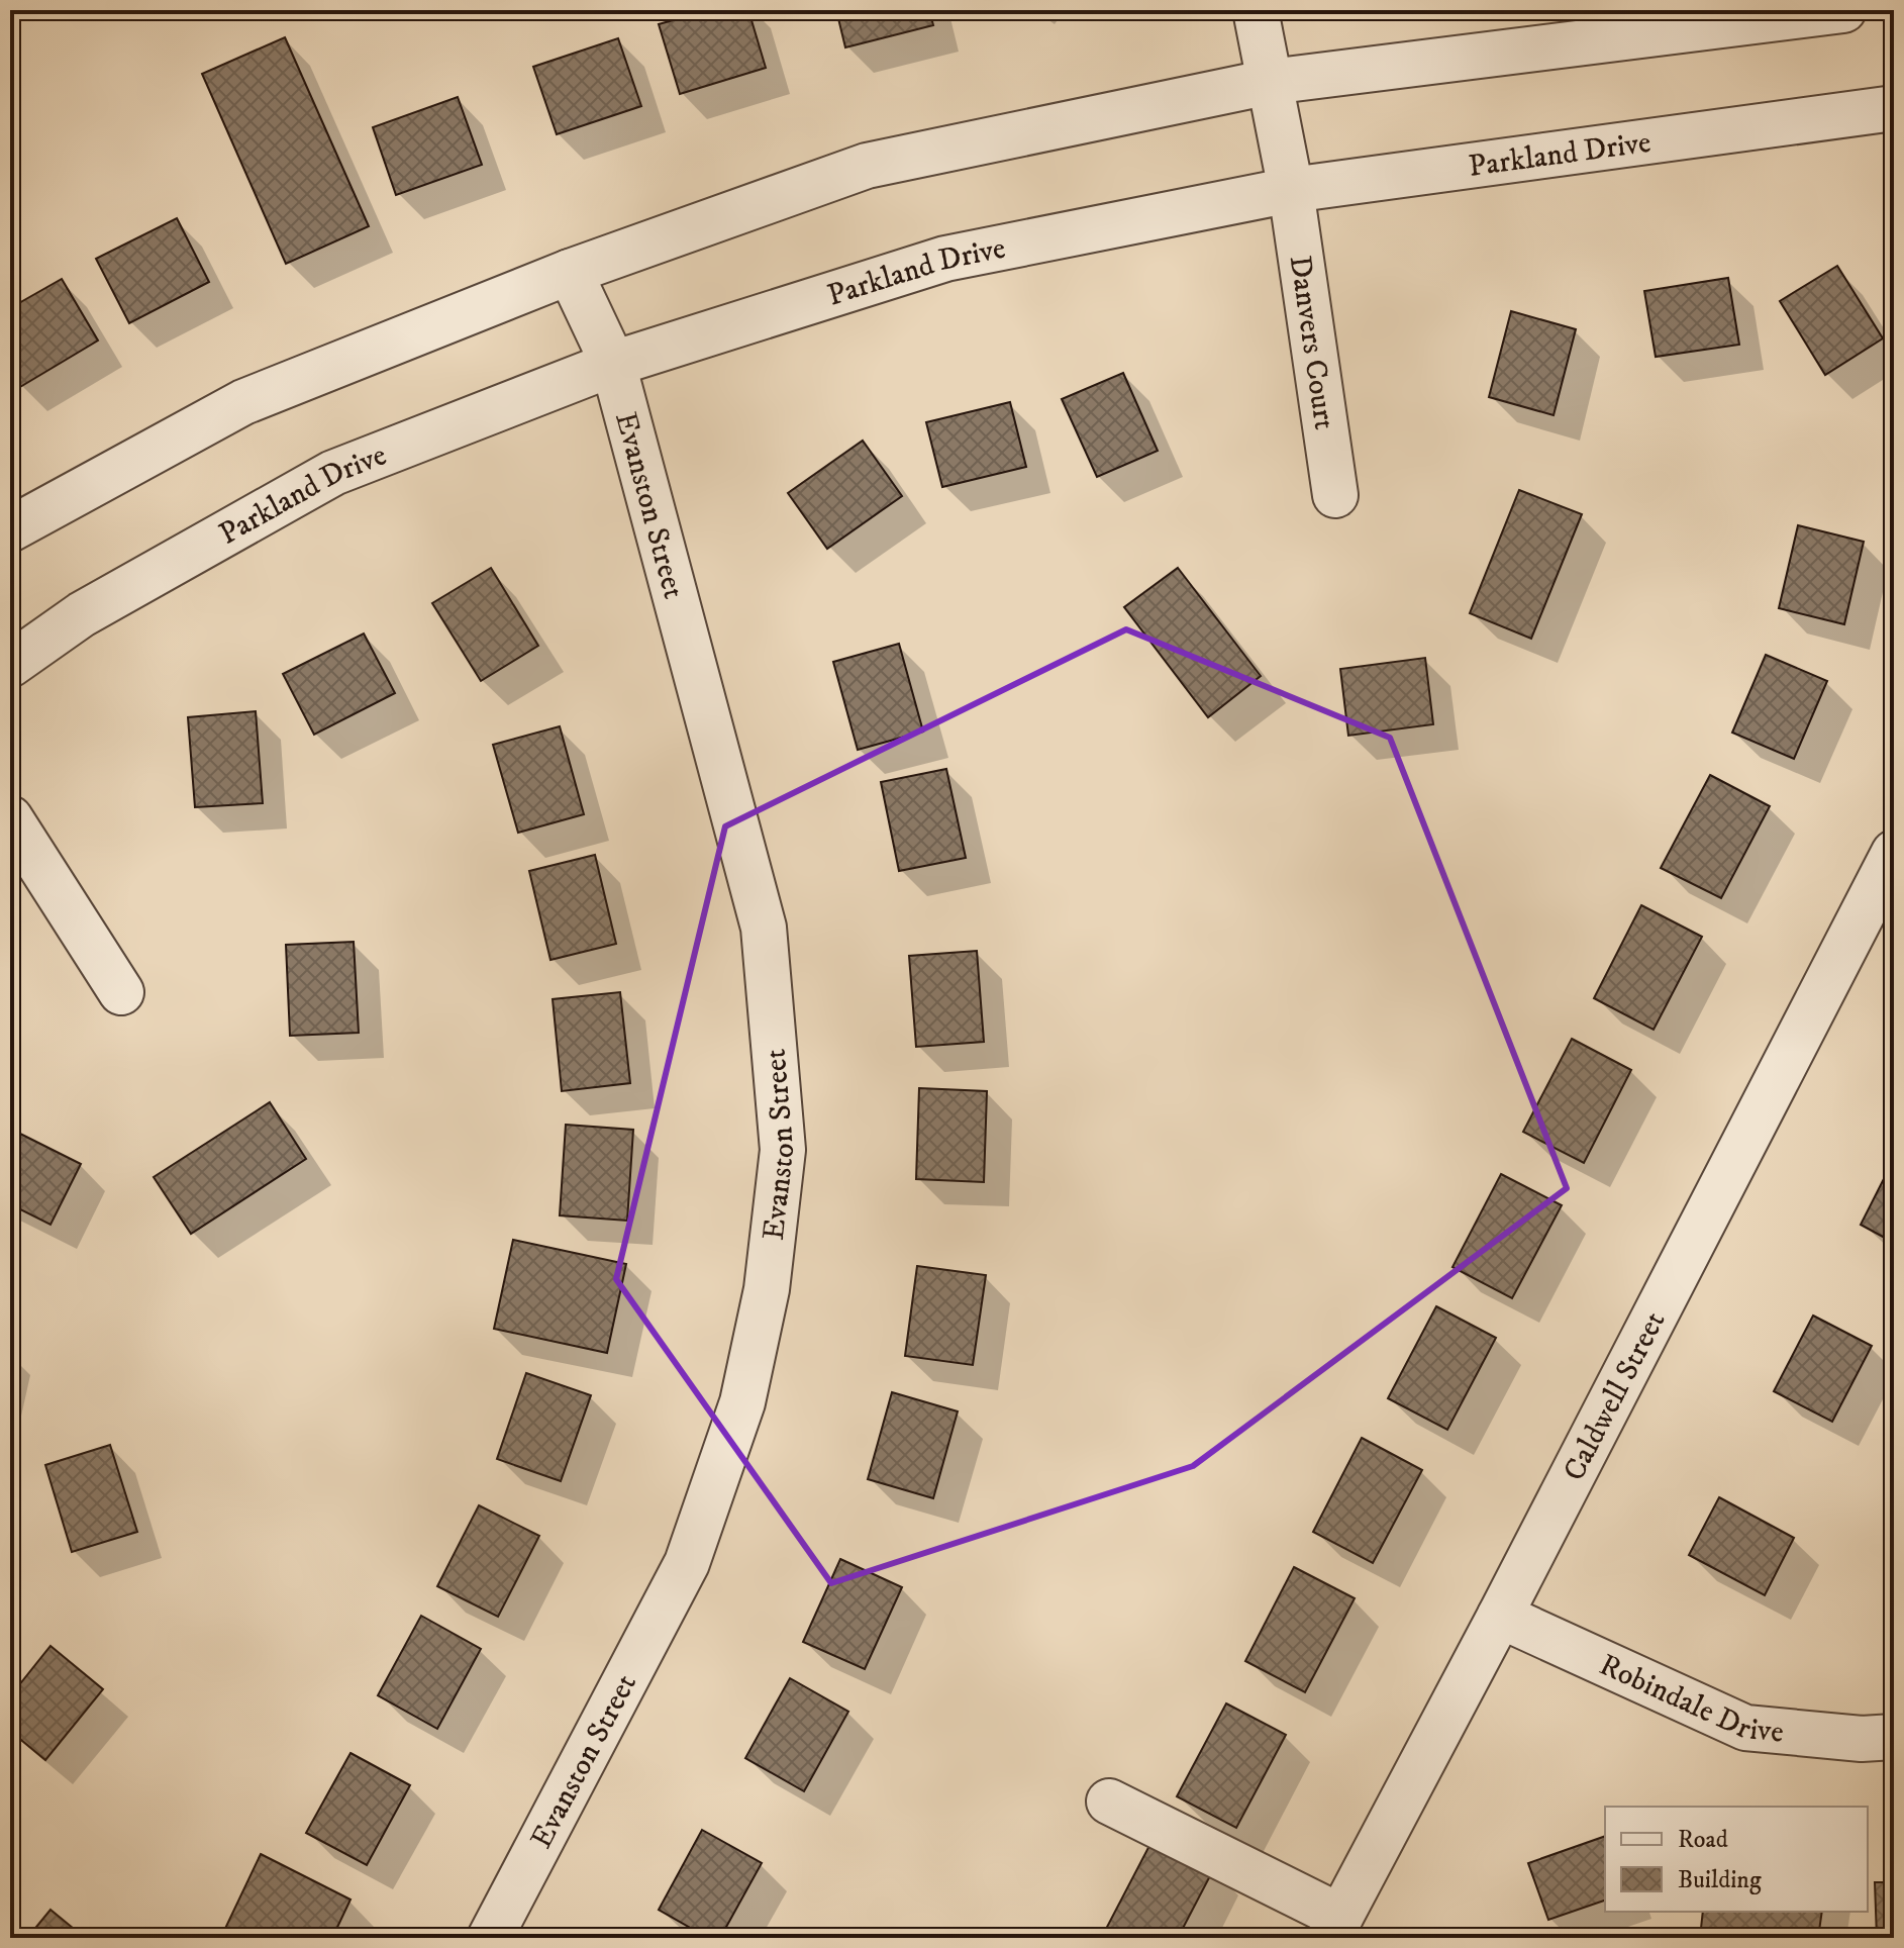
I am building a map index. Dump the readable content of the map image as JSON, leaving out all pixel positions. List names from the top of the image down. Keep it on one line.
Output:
{"streets":{"street":["Parkland Drive","Danvers Court","Evanston Street","Caldwell Street","Robindale Drive"]},"crossings":[["Parkland Drive","Danvers Court"],["Parkland Drive","Evanston Street"],["Caldwell Street","Robindale Drive"]],"legend":["Road","Building"]}
